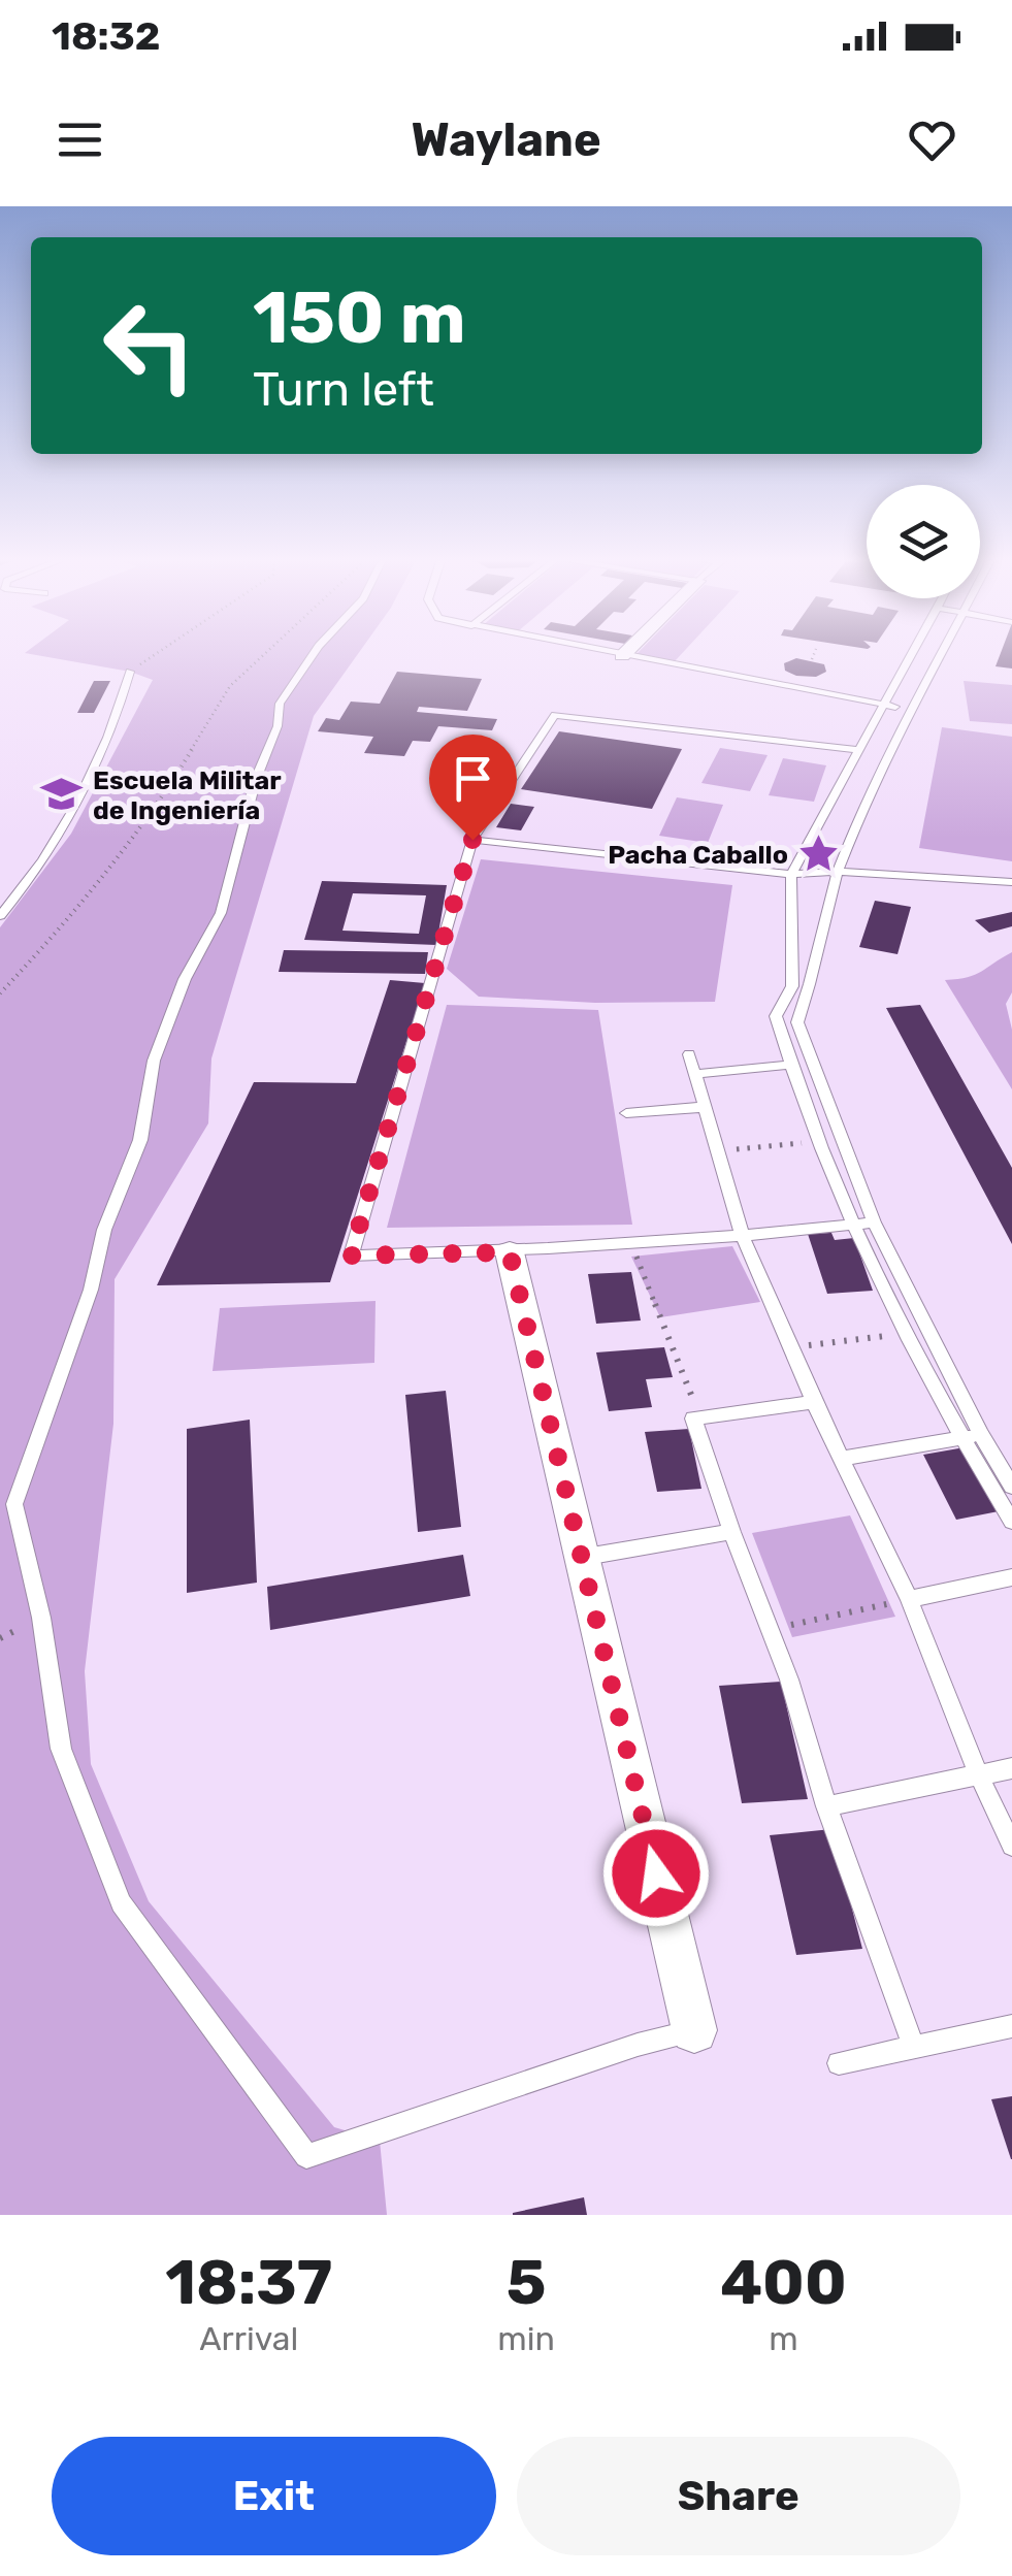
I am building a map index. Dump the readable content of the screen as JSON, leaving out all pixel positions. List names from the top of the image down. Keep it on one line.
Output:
{"places":{"school or university":["Escuela Militar de Ingeniería"],"place":["Pacha Caballo"]},"page":{"status":"18:32","header":"Waylane","turn":["150 m","Turn left"],"eta":["18:37","Arrival","5","min","400","m"],"buttons":["Exit","Share"]}}
